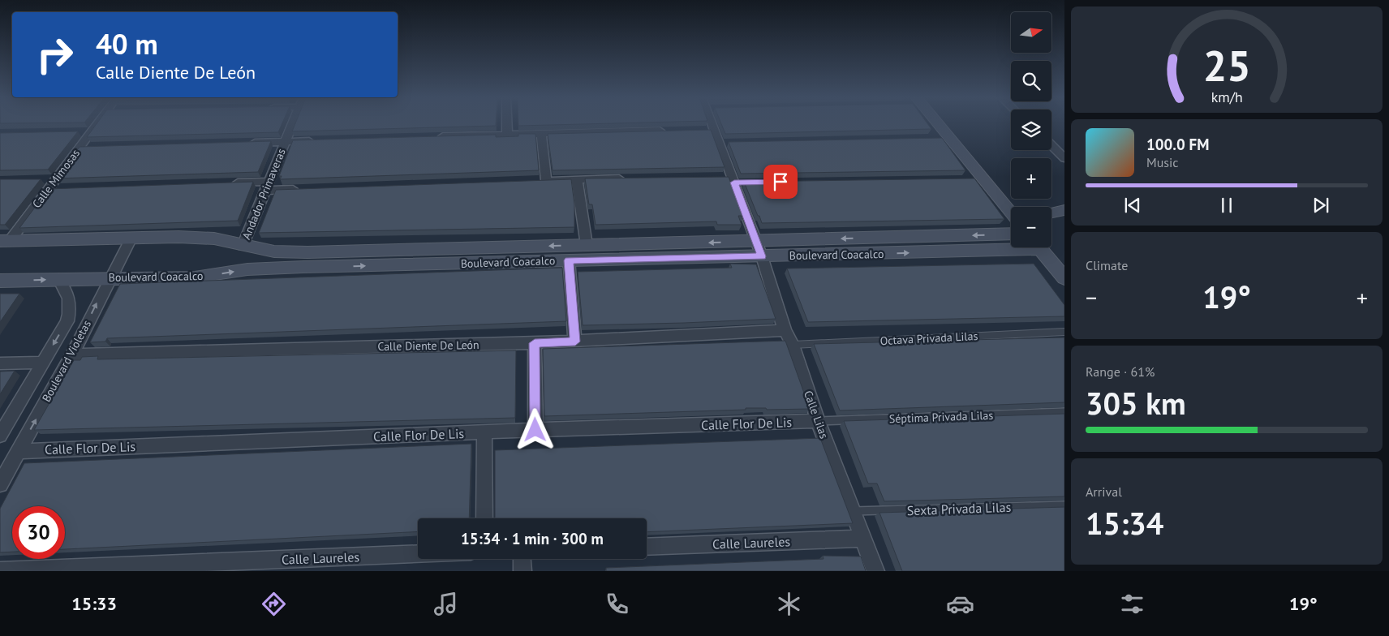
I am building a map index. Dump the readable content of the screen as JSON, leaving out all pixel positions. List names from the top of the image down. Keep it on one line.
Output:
{"streets":{"main road":["Boulevard Coacalco"],"street":["Calle Mimosas","Andador Primaveras","Calle Diente De León","Boulevard Violetas","Calle Lilas","Calle Flor De Lis","Calle Laureles"],"lane":["Octava Privada Lilas","Séptima Privada Lilas","Sexta Privada Lilas"]},"crossings":[["Calle Mimosas","Boulevard Coacalco"],["Andador Primaveras","Boulevard Coacalco"],["Boulevard Coacalco","Boulevard Violetas"],["Boulevard Coacalco","Calle Lilas"],["Octava Privada Lilas","Calle Lilas"],["Calle Diente De León","Boulevard Violetas"],["Calle Diente De León","Calle Lilas"],["Boulevard Violetas","Calle Flor De Lis"],["Calle Lilas","Séptima Privada Lilas"],["Calle Lilas","Calle Flor De Lis"],["Calle Lilas","Sexta Privada Lilas"],["Calle Lilas","Calle Laureles"],["Séptima Privada Lilas","Calle Flor De Lis"]],"north":"right","page":{"map_buttons":["+","−"],"turn":["40 m","Calle Diente De León"],"song":["100.0 FM","Music"],"tile":["Climate",["Range · 61%","305 km"],["Arrival","15:34"]],"heat":["−","19°","+"],"limit":"30","trip":"15:34 · 1 min · 300 m","tabs":["15:33","19°"],"gauge":["25","km/h"]}}
